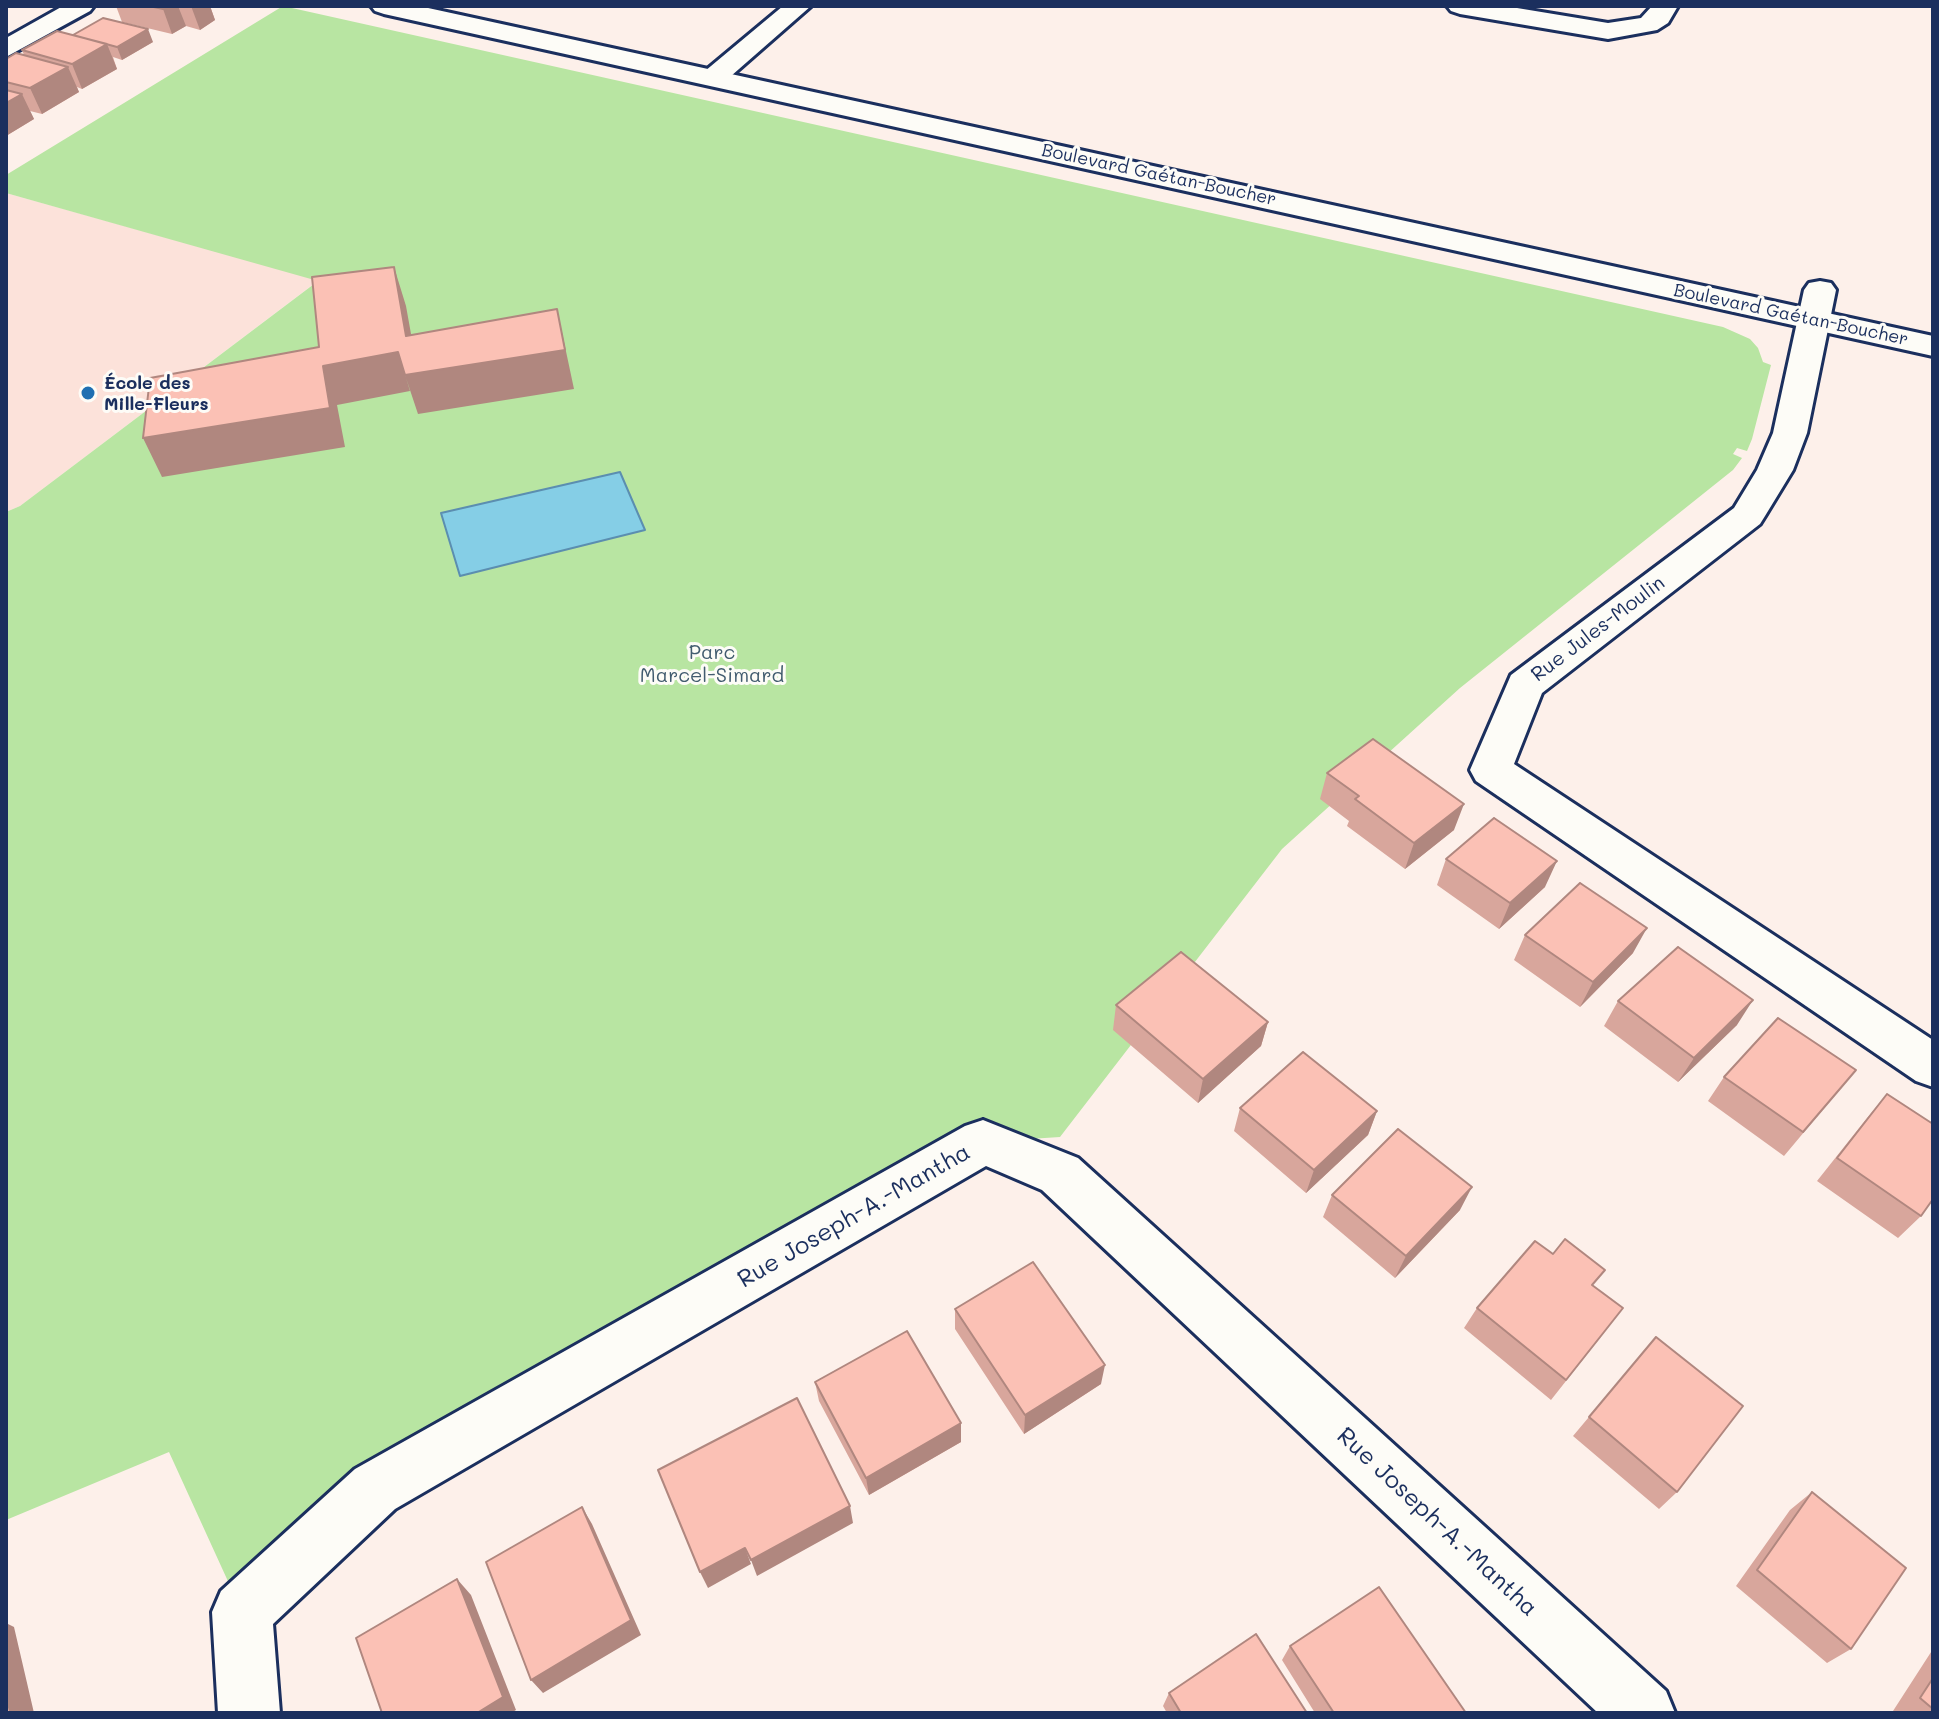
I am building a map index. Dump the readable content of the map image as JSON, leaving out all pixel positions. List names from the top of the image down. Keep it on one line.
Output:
{"streets":{"street":["Boulevard Gaétan-Boucher","Rue Jules-Moulin","Rue Joseph-A.-Mantha"]},"crossings":[["Boulevard Gaétan-Boucher","Rue Jules-Moulin"]],"parks":["Parc Marcel-Simard"],"places":["École des Mille-Fleurs"]}
